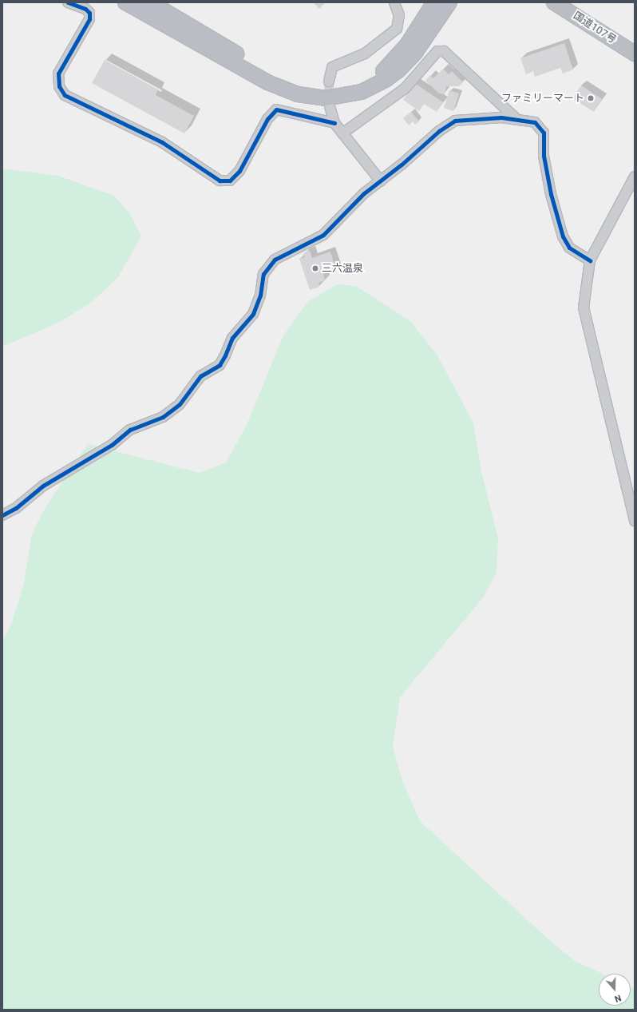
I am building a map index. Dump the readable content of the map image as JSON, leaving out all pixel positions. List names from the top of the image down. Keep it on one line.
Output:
{"streets":{"highway":["国道107号"]},"places":["ファミリーマート","三六温泉"],"north":"bottom"}
